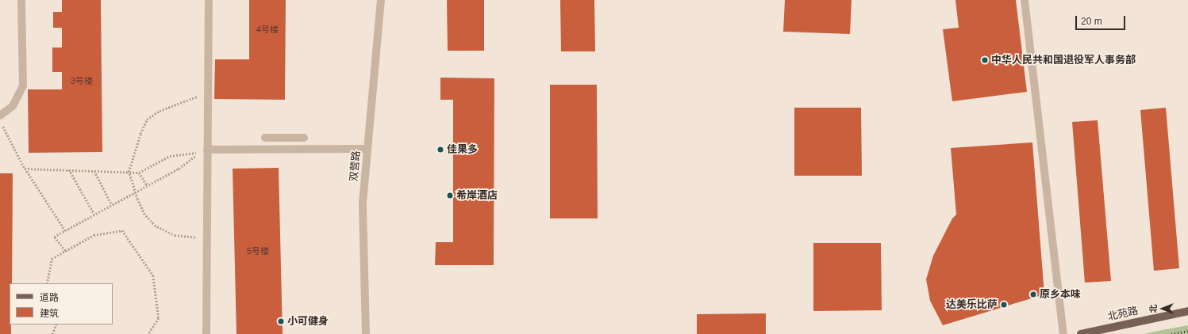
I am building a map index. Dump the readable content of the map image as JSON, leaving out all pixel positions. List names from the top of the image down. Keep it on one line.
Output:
{"streets":{"main road":["北苑路"],"street":["双营路"]},"places":["中华人民共和国退役军人事务部","佳果多","希岸酒店","原乡本味","达美乐比萨","小可健身"],"house_numbers":["4号楼","3号楼","5号楼"],"legend":["道路","建筑"],"scale_bar":"20 m","north":"left"}
